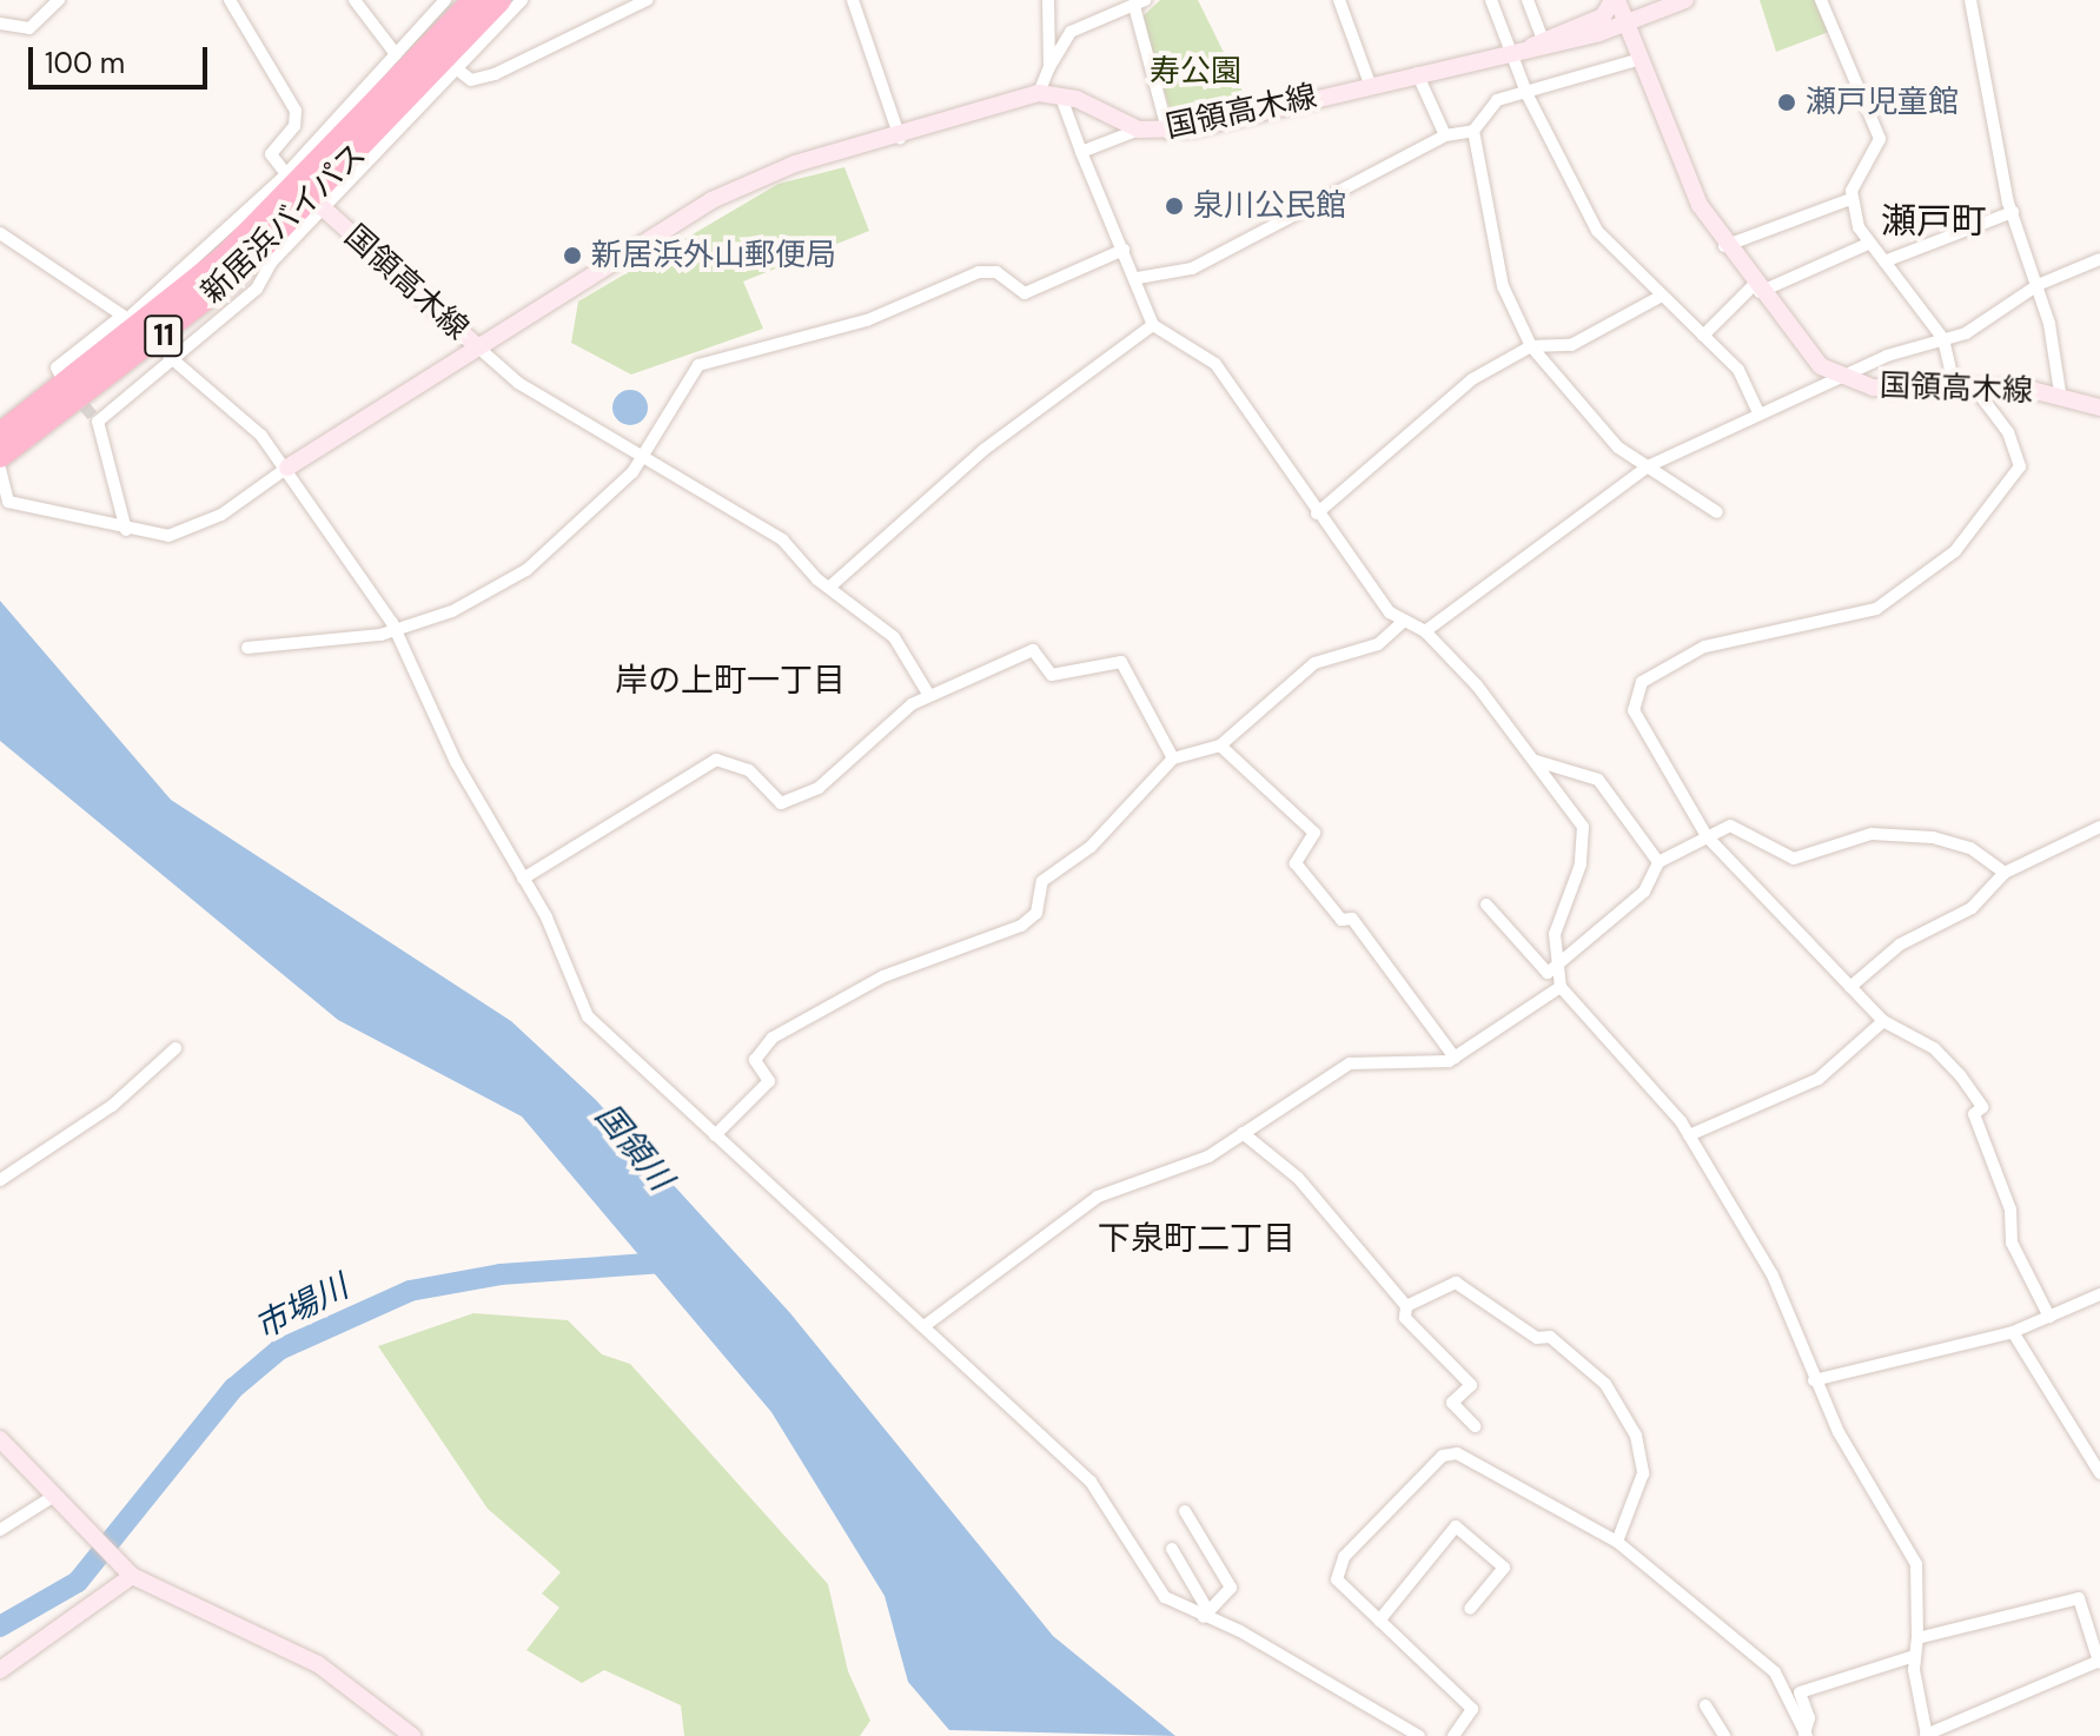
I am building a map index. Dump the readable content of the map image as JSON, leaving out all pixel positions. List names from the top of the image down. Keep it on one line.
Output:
{"streets":{"highway":["新居浜バイパス","11"],"main road":["国領高木線"]},"crossings":[["国領高木線","新居浜バイパス"]],"districts":["瀬戸町","岸の上町一丁目","下泉町二丁目"],"water":["国領川","市場川"],"parks":["寿公園"],"places":["瀬戸児童館","泉川公民館","新居浜外山郵便局"],"scale_bar":"100 m"}
